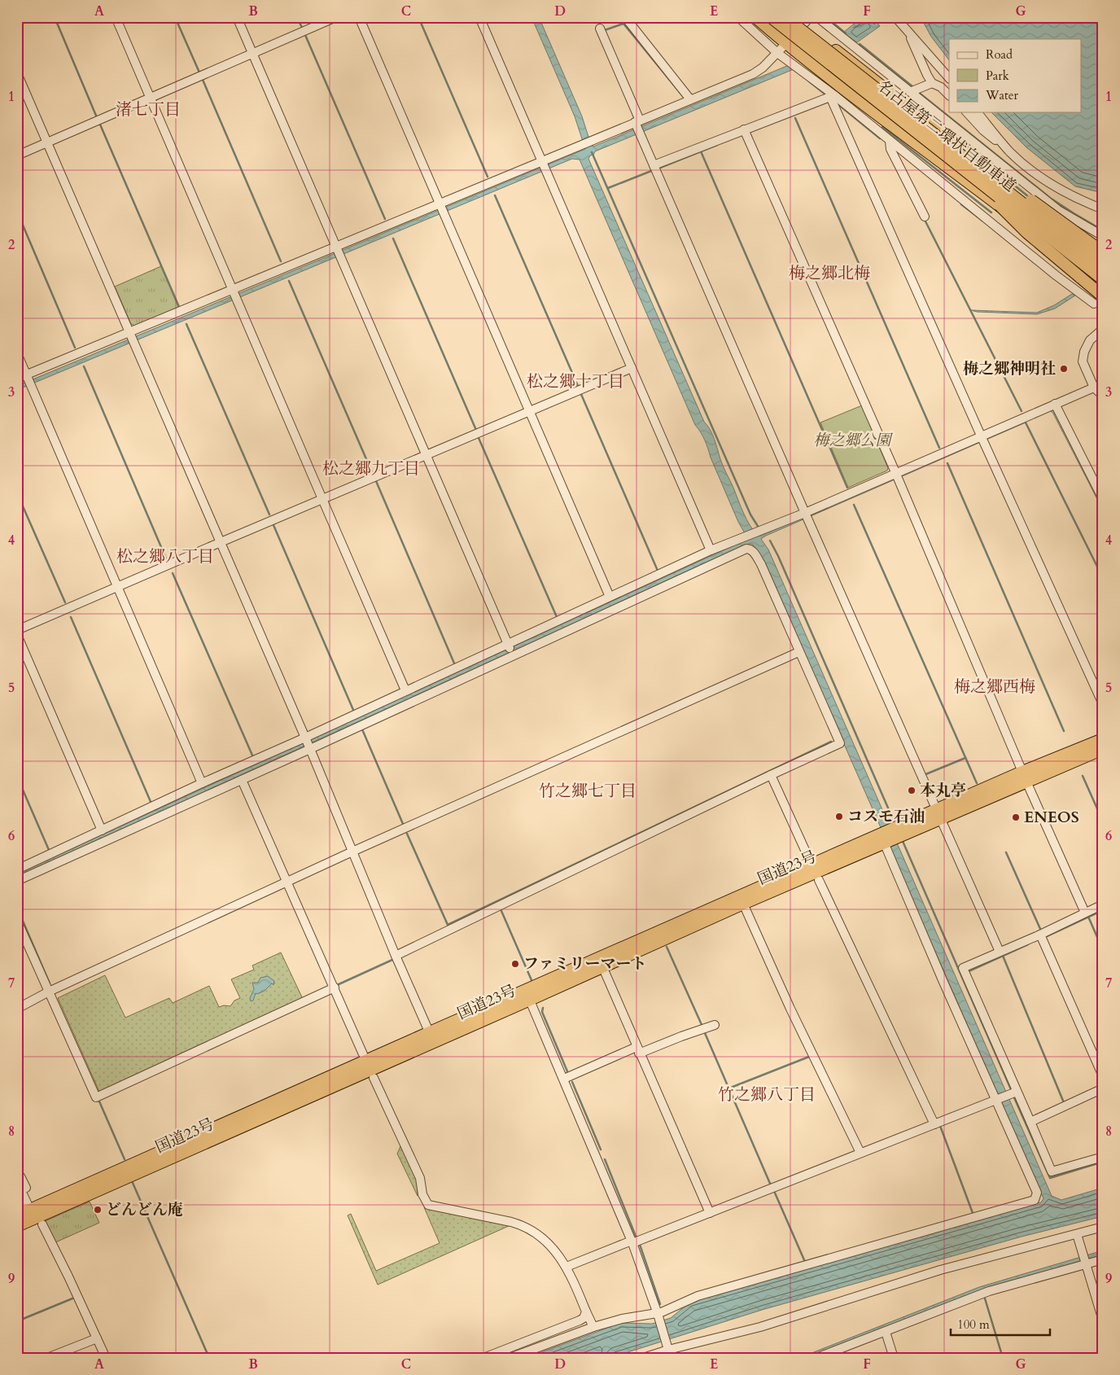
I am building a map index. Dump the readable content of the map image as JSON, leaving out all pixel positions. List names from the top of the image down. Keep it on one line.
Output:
{"streets":{"highway":["名古屋第二環状自動車道","国道23号"]},"districts":["渚七丁目","梅之郷北梅","松之郷十丁目","松之郷九丁目","松之郷八丁目","梅之郷西梅","竹之郷七丁目","竹之郷八丁目"],"parks":["梅之郷公園"],"places":["梅之郷神明社","本丸亭","コスモ石油","ENEOS","ファミリーマート","どんどん庵"],"legend":["Road","Park","Water"],"scale_bar":"100 m","grid":{"columns":["A","B","C","D","E","F","G"],"rows":["1","2","3","4","5","6","7","8","9"]}}
